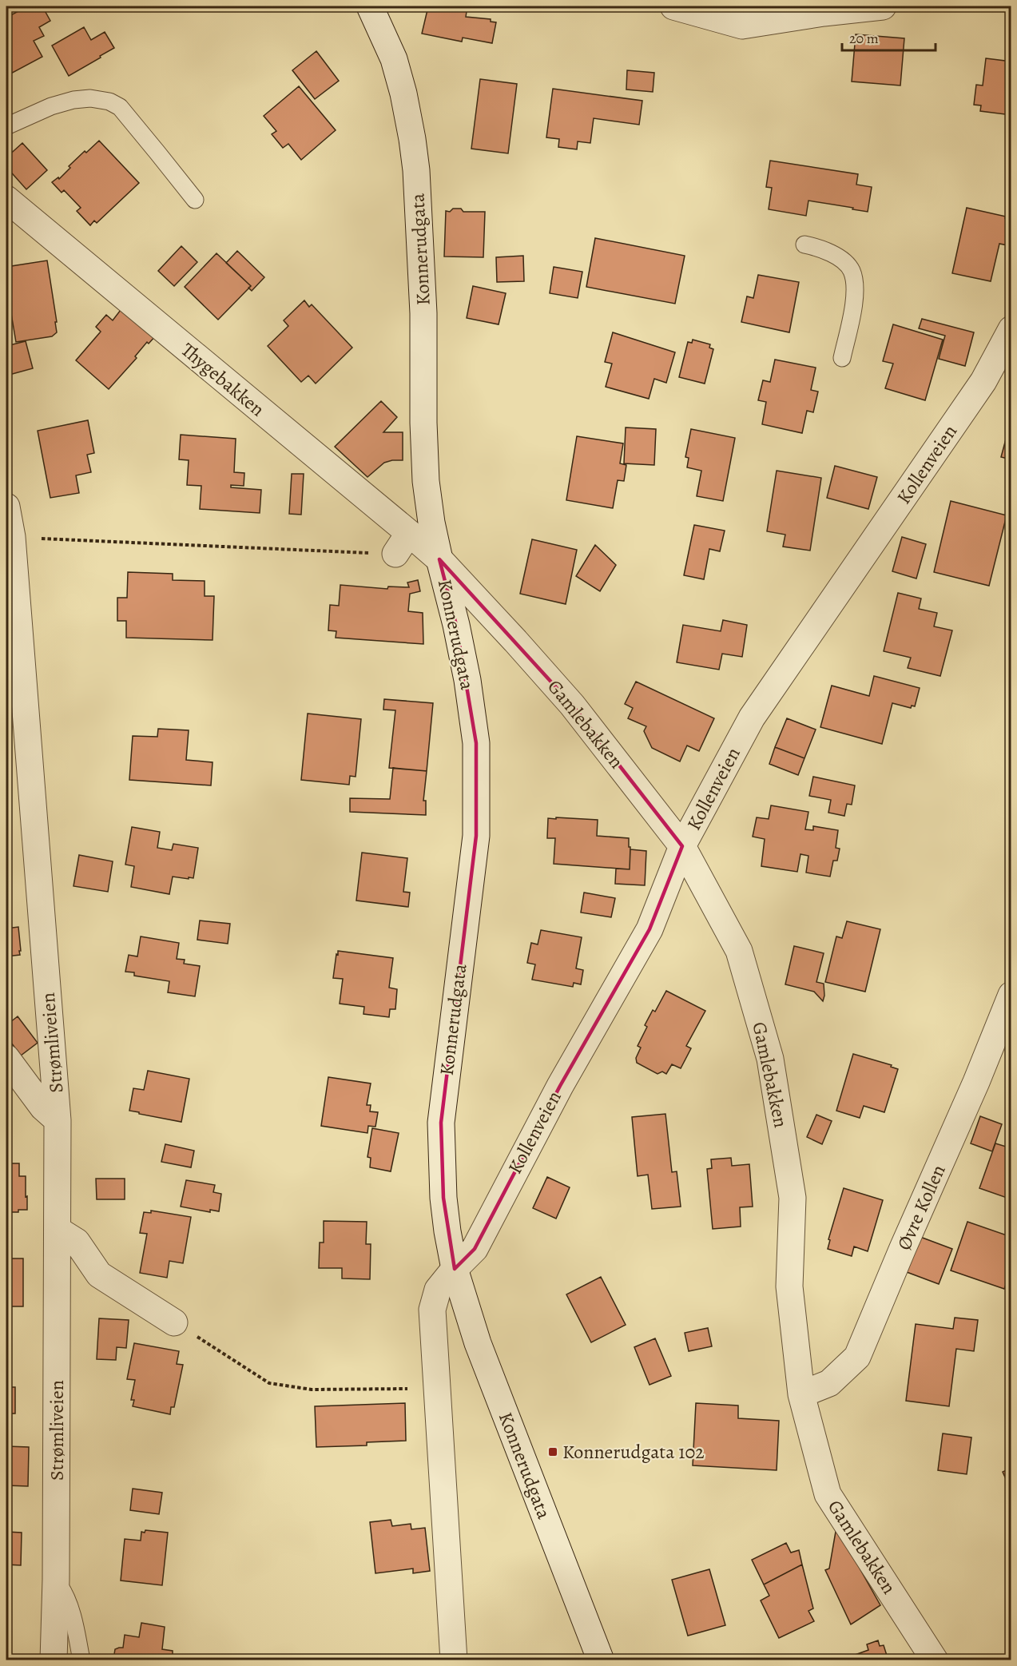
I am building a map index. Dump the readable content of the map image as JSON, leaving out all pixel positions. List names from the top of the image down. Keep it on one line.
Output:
{"streets":{"street":["Konnerudgata","Thygebakken","Kollenveien","Gamlebakken","Strømliveien","Øvre Kollen"]},"crossings":[["Konnerudgata","Thygebakken"],["Konnerudgata","Kollenveien"],["Konnerudgata","Gamlebakken"],["Thygebakken","Gamlebakken"],["Kollenveien","Gamlebakken"],["Gamlebakken","Øvre Kollen"]],"places":{"transit":["Konnerudgata 102"]},"scale_bar":"20 m"}
